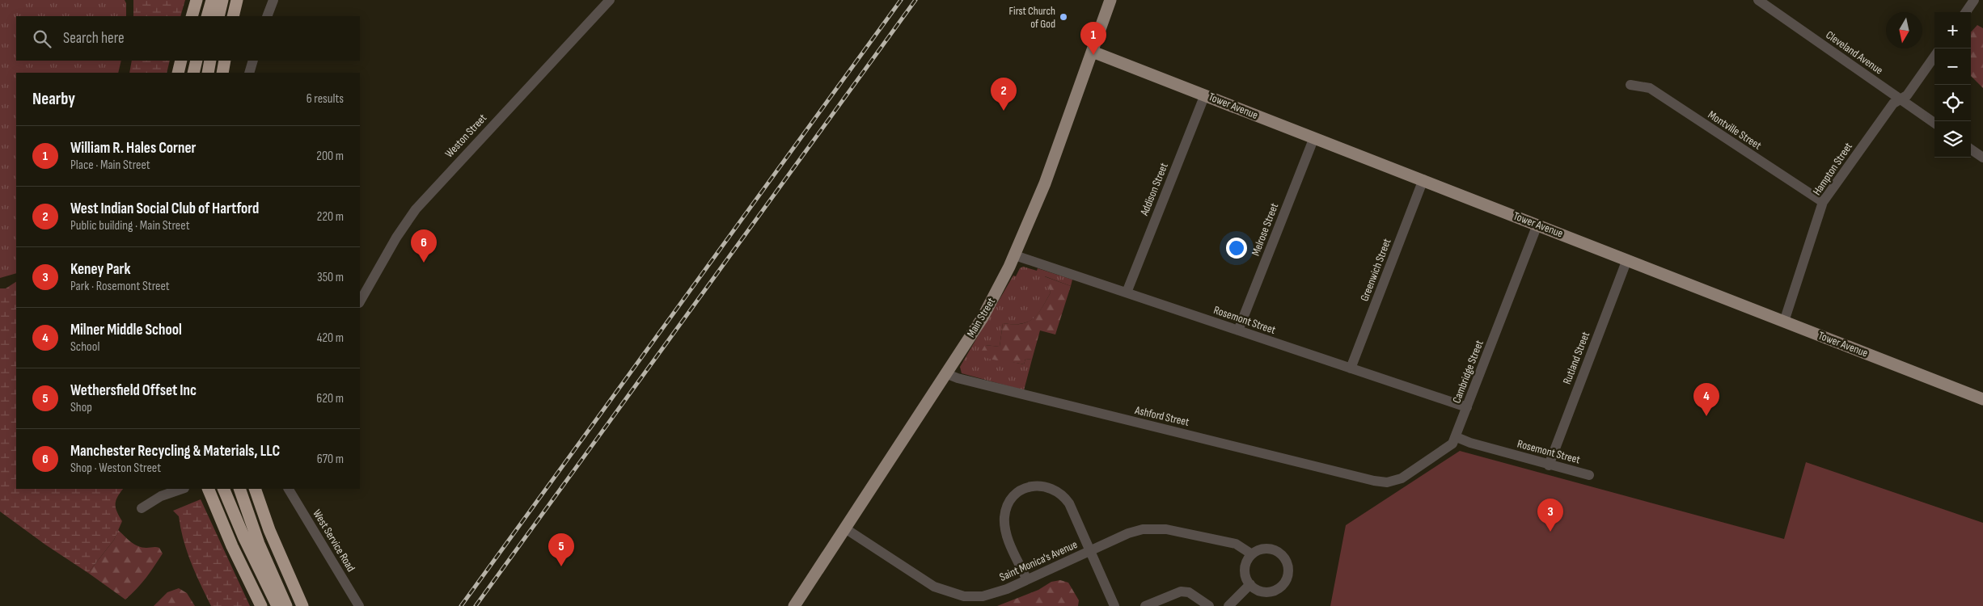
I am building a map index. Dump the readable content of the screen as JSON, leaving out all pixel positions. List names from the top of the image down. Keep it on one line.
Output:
{"streets":{"main road":["Tower Avenue","Main Street"],"street":["Cleveland Avenue","Montville Street","Weston Street","Hampton Street","Addison Street","Melrose Street","Greenwich Street","Rosemont Street","Rutland Street","Cambridge Street","Ashford Street","West Service Road","Saint Monica's Avenue"]},"crossings":[["Cleveland Avenue","Hampton Street"],["Tower Avenue","Hampton Street"],["Tower Avenue","Addison Street"],["Tower Avenue","Melrose Street"],["Tower Avenue","Greenwich Street"],["Tower Avenue","Main Street"],["Tower Avenue","Rutland Street"],["Tower Avenue","Cambridge Street"],["Montville Street","Hampton Street"],["Addison Street","Rosemont Street"],["Melrose Street","Rosemont Street"],["Greenwich Street","Rosemont Street"],["Main Street","Rosemont Street"],["Main Street","Ashford Street"],["Main Street","Saint Monica's Avenue"],["Rosemont Street","Rutland Street"],["Rosemont Street","Cambridge Street"],["Cambridge Street","Ashford Street"]],"places":["First Church of God"],"north":"bottom","page":{"map_buttons":["+","−"],"search":"Search here","pins":["1","2","6","4","3","5"],"heading":["Nearby","6 results"],"list":[{"mark":"1","name":"William R. Hales Corner","note":"Place · Main Street","value":"200 m"},{"mark":"2","name":"West Indian Social Club of Hartford","note":"Public building · Main Street","value":"220 m"},{"mark":"3","name":"Keney Park","note":"Park · Rosemont Street","value":"350 m"},{"mark":"4","name":"Milner Middle School","note":"School","value":"420 m"},{"mark":"5","name":"Wethersfield Offset Inc","note":"Shop","value":"620 m"},{"mark":"6","name":"Manchester Recycling & Materials, LLC","note":"Shop · Weston Street","value":"670 m"}]}}
